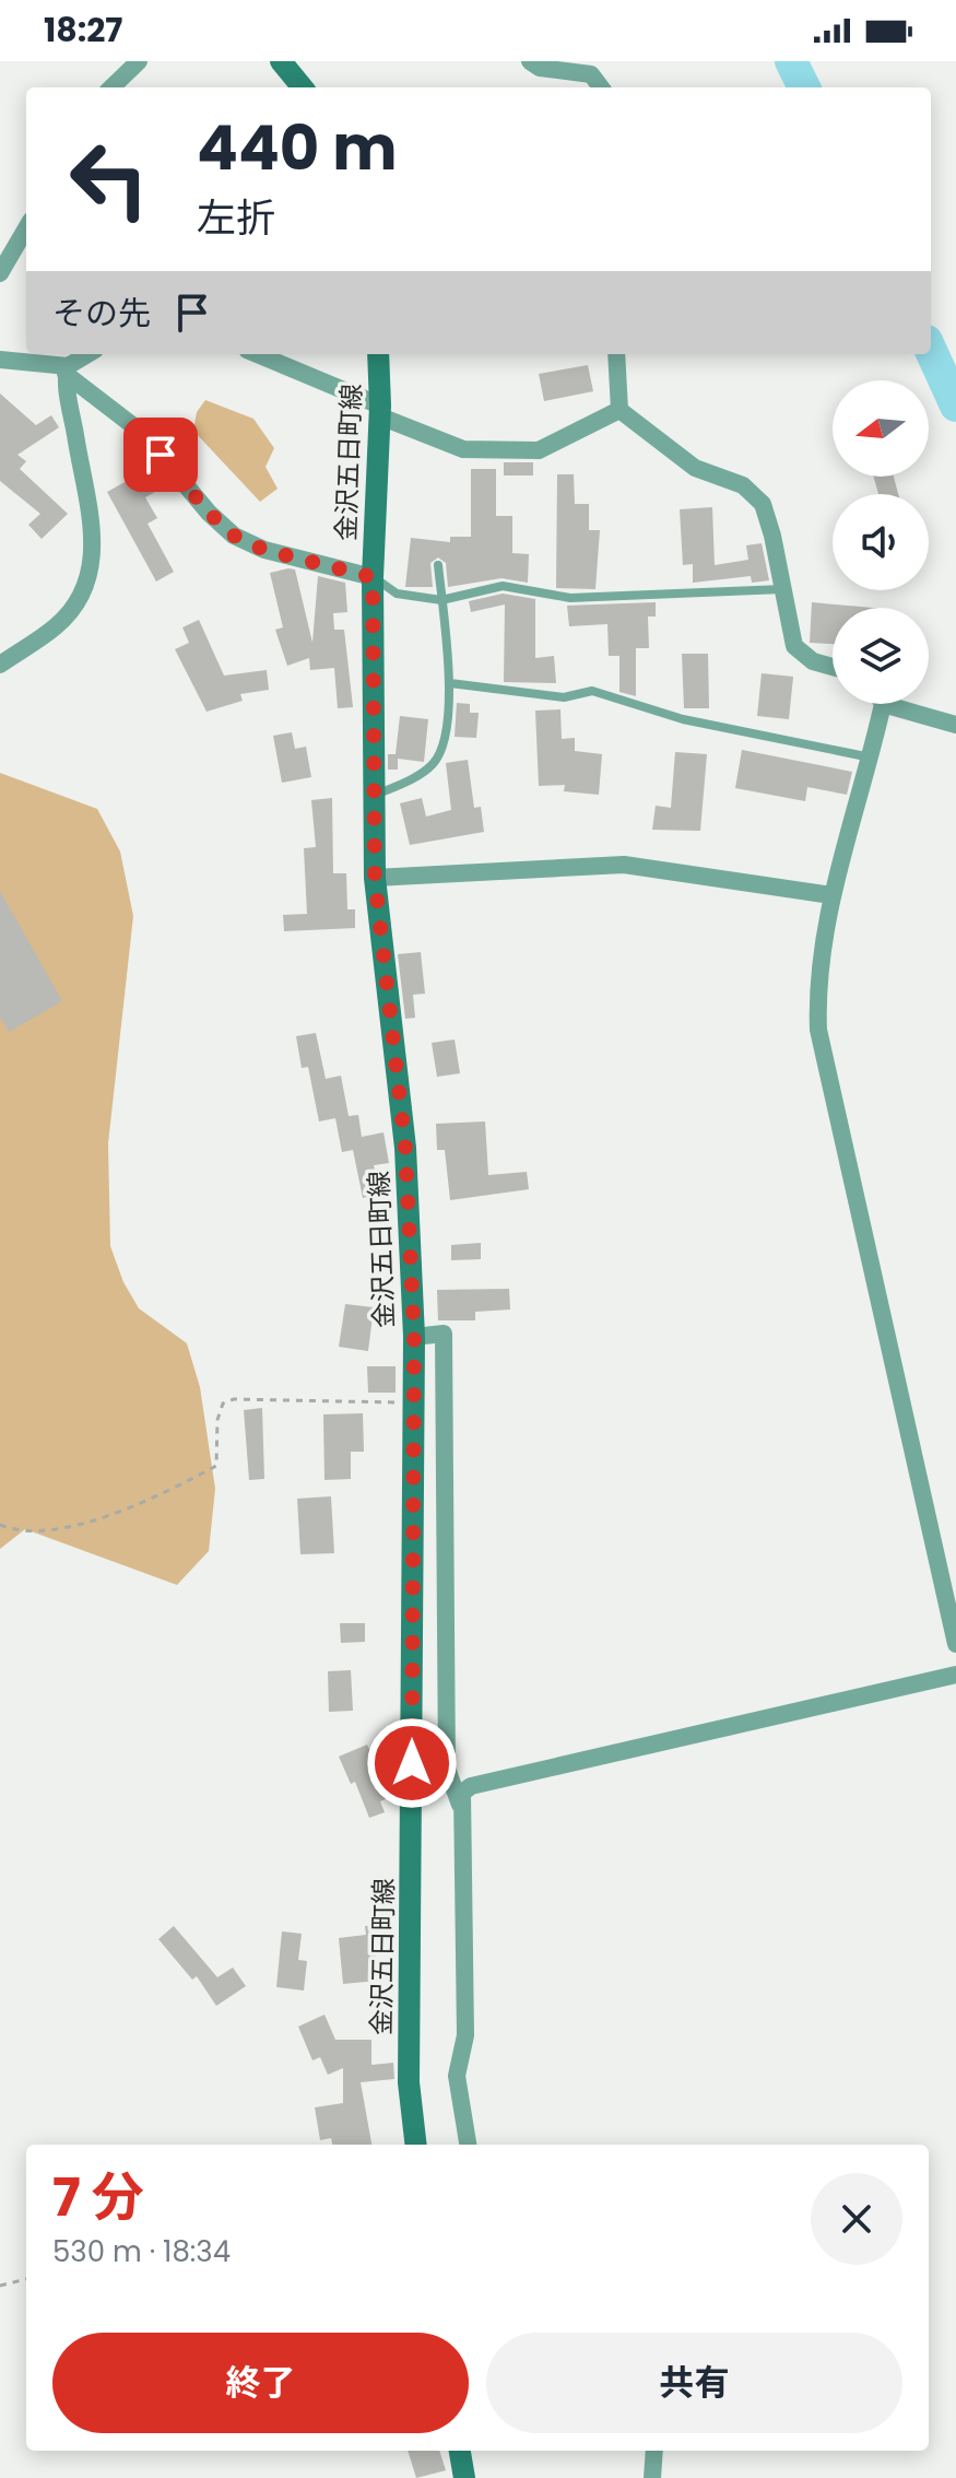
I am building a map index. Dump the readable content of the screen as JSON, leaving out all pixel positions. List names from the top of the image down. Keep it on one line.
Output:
{"streets":{"main road":["金沢五日町線"]},"north":"left","page":{"status":"18:27","turn":["440 m","左折"],"then":"その先","heading":["7 分","530 m · 18:34"],"buttons":["終了","共有"]}}
